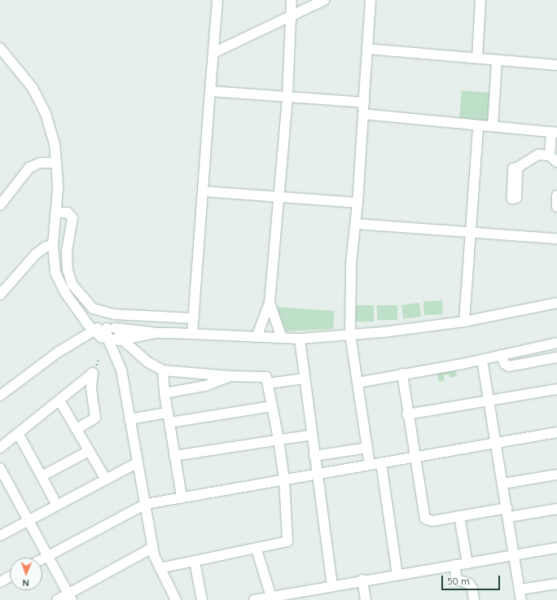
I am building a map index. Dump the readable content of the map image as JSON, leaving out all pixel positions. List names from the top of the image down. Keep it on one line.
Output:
{"scale_bar":"50 m","north":"bottom"}
